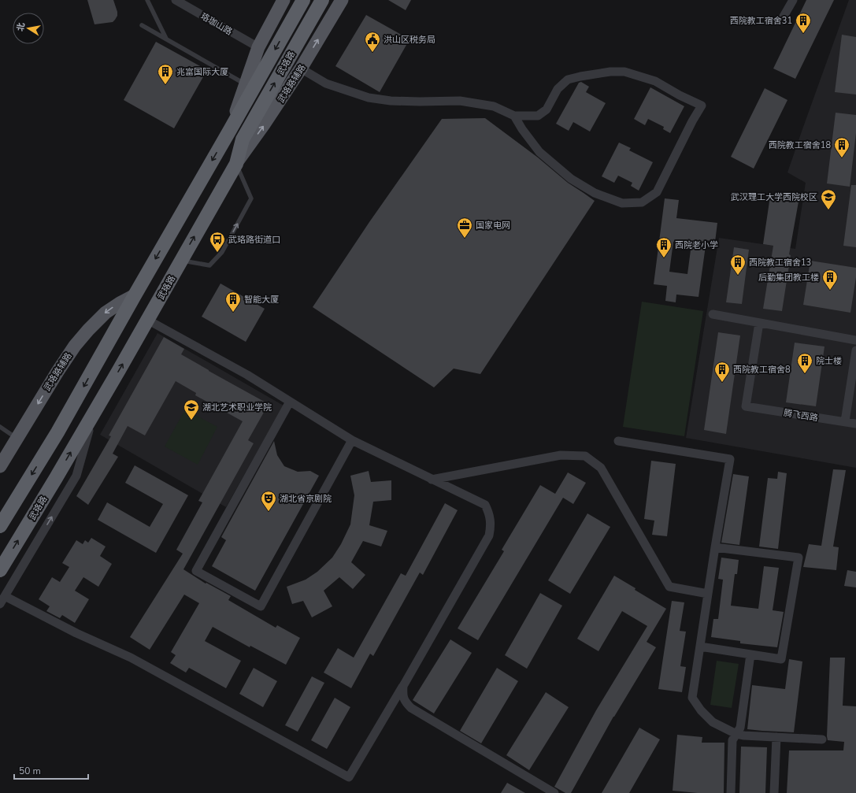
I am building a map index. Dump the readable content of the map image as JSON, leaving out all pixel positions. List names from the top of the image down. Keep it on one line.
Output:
{"streets":{"highway":["武珞路"],"main road":["武珞路辅路"],"street":["珞珈山路","腾飞西路"]},"crossings":[["武珞路","武珞路辅路"]],"places":{"building":["西院教工宿舍31","兆富国际大厦","西院教工宿舍18","西院老小学","西院教工宿舍13","后勤集团教工楼","智能大厦","院士楼","西院教工宿舍8"],"public building":["洪山区税务局"],"school or university":["武汉理工大学西院校区","湖北艺术职业学院"],"office":["国家电网"],"bus stop":["武珞路街道口"],"theatre":["湖北省京剧院"]},"scale_bar":"50 m","north":"left"}
